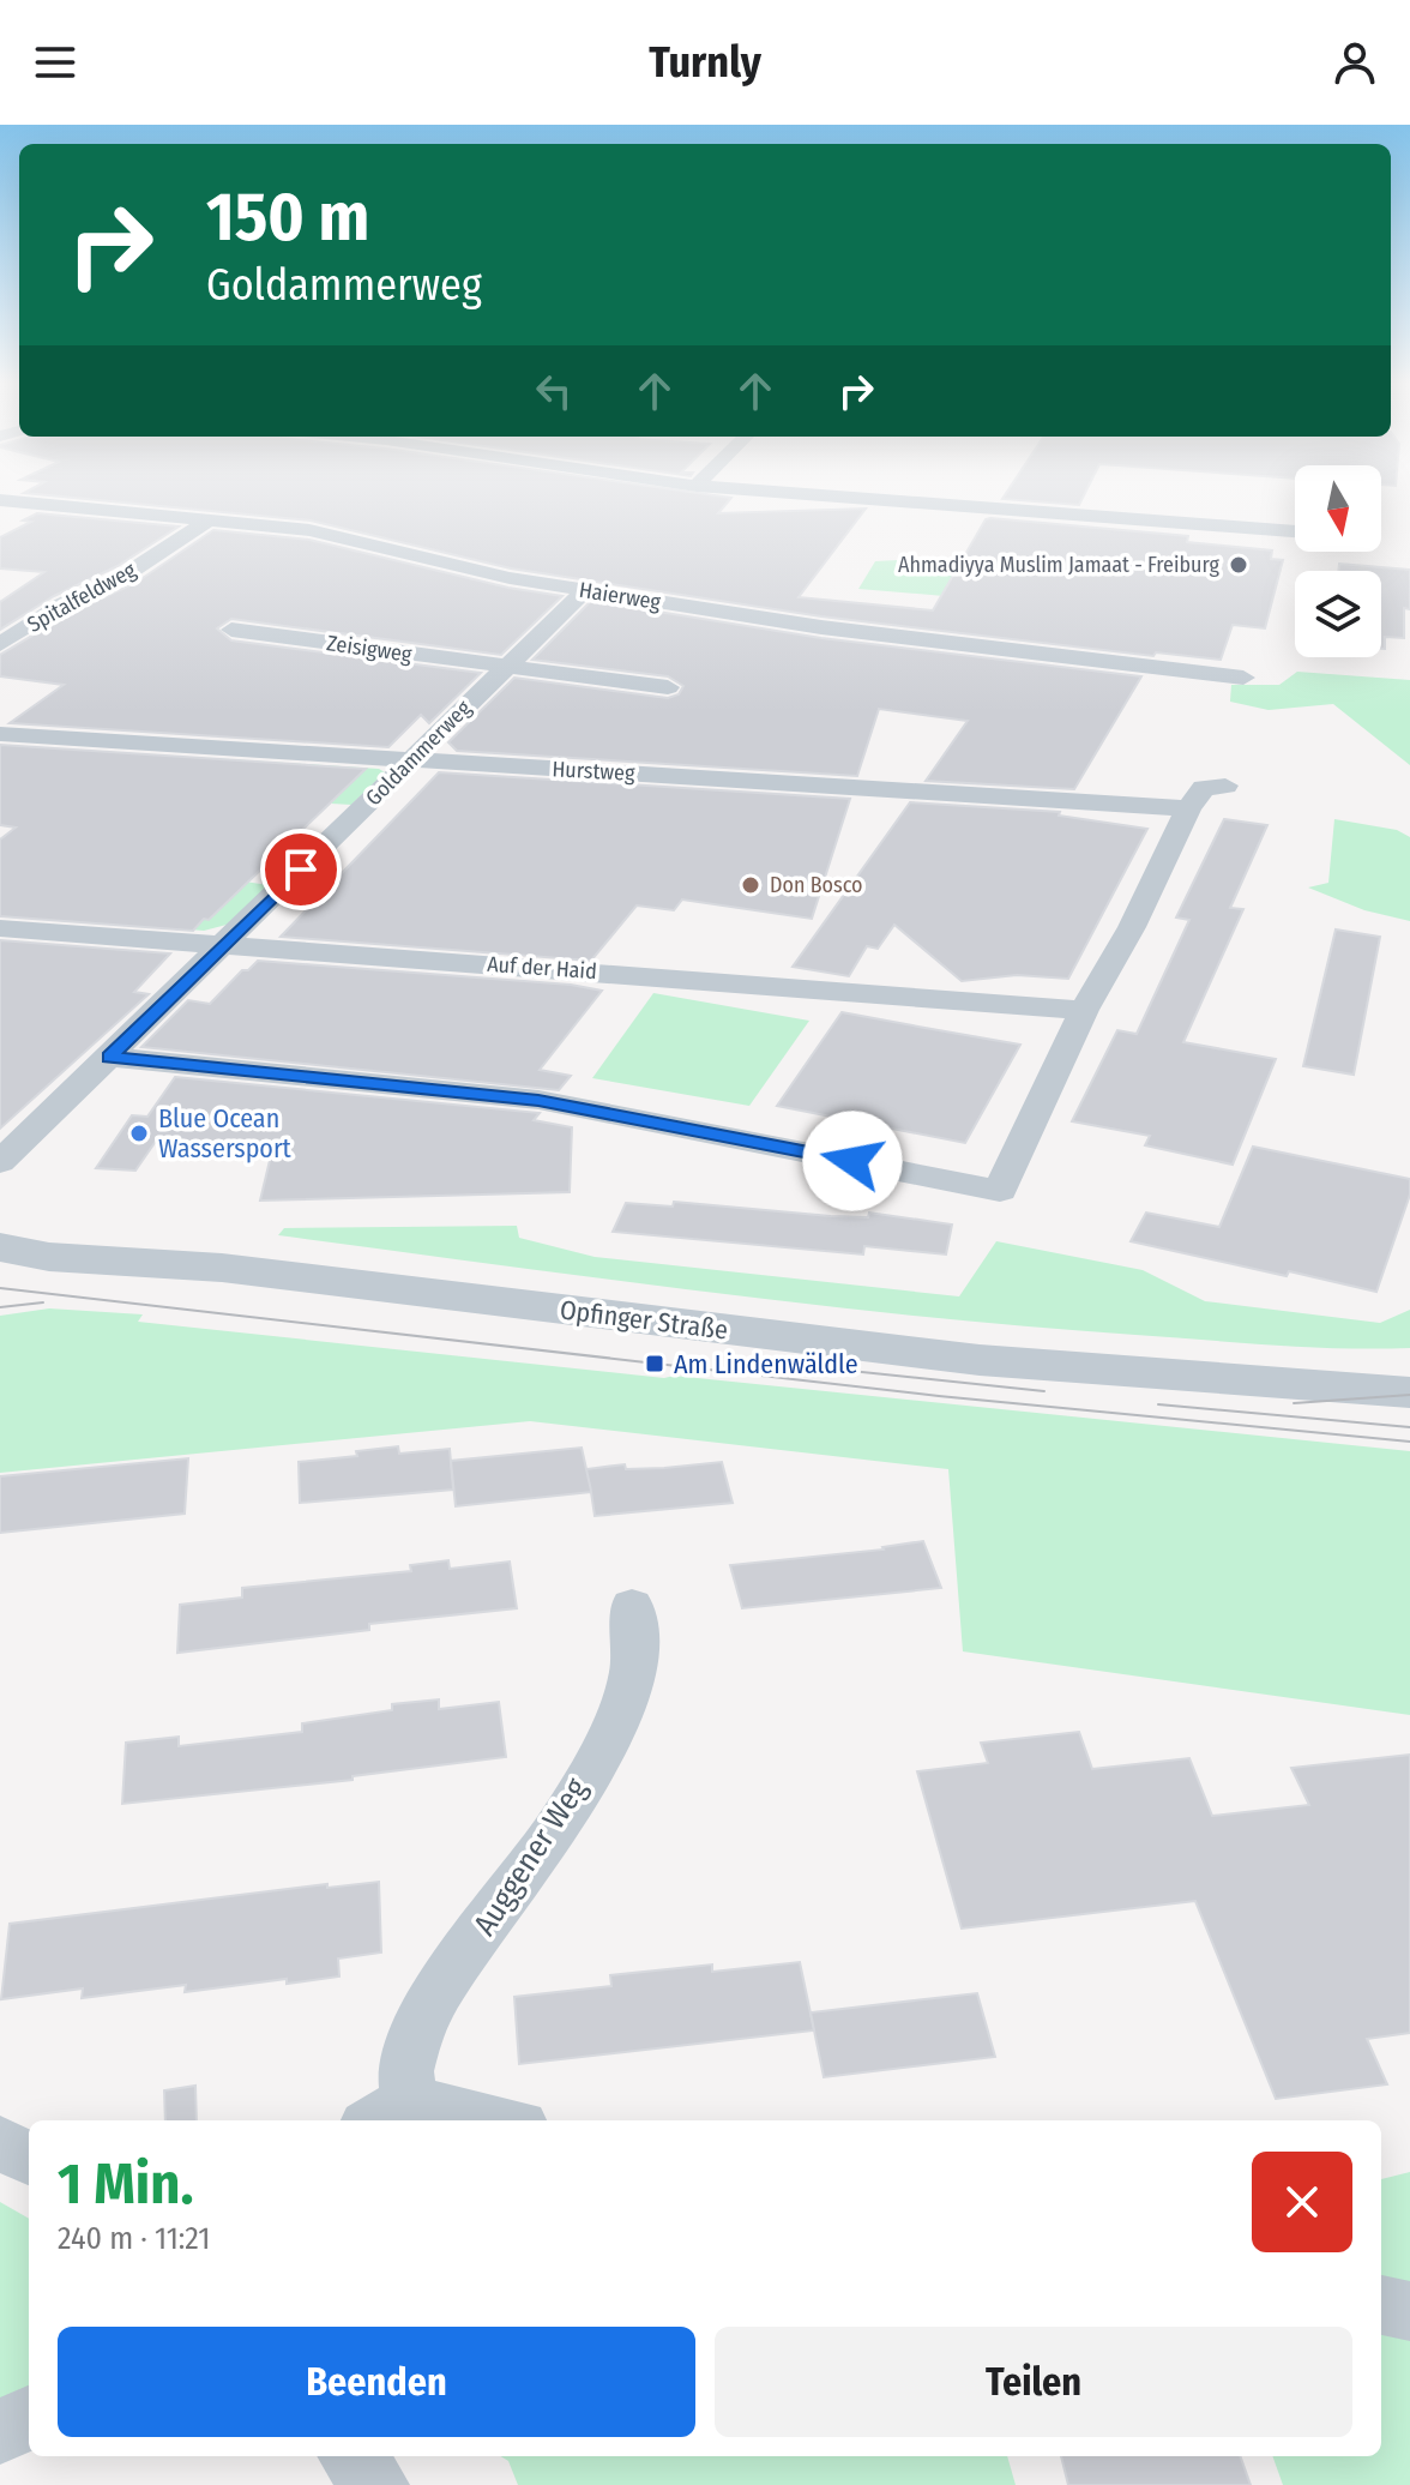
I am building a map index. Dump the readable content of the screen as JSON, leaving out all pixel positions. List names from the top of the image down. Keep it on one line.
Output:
{"streets":{"street":["Haierweg","Spitalfeldweg","Zeisigweg","Goldammerweg","Hurstweg","Auf der Haid","Opfinger Straße","Auggener Weg"]},"crossings":[["Haierweg","Spitalfeldweg"],["Haierweg","Goldammerweg"],["Zeisigweg","Goldammerweg"],["Goldammerweg","Hurstweg"],["Goldammerweg","Auf der Haid"]],"places":{"other":["Ahmadiyya Muslim Jamaat - Freiburg","Don Bosco","Blue Ocean Wassersport"],"transit":["Am Lindenwäldle"]},"north":"bottom","page":{"header":"Turnly","turn":["150 m","Goldammerweg"],"heading":["1 Min.","240 m · 11:21"],"buttons":["Beenden","Teilen"]}}
